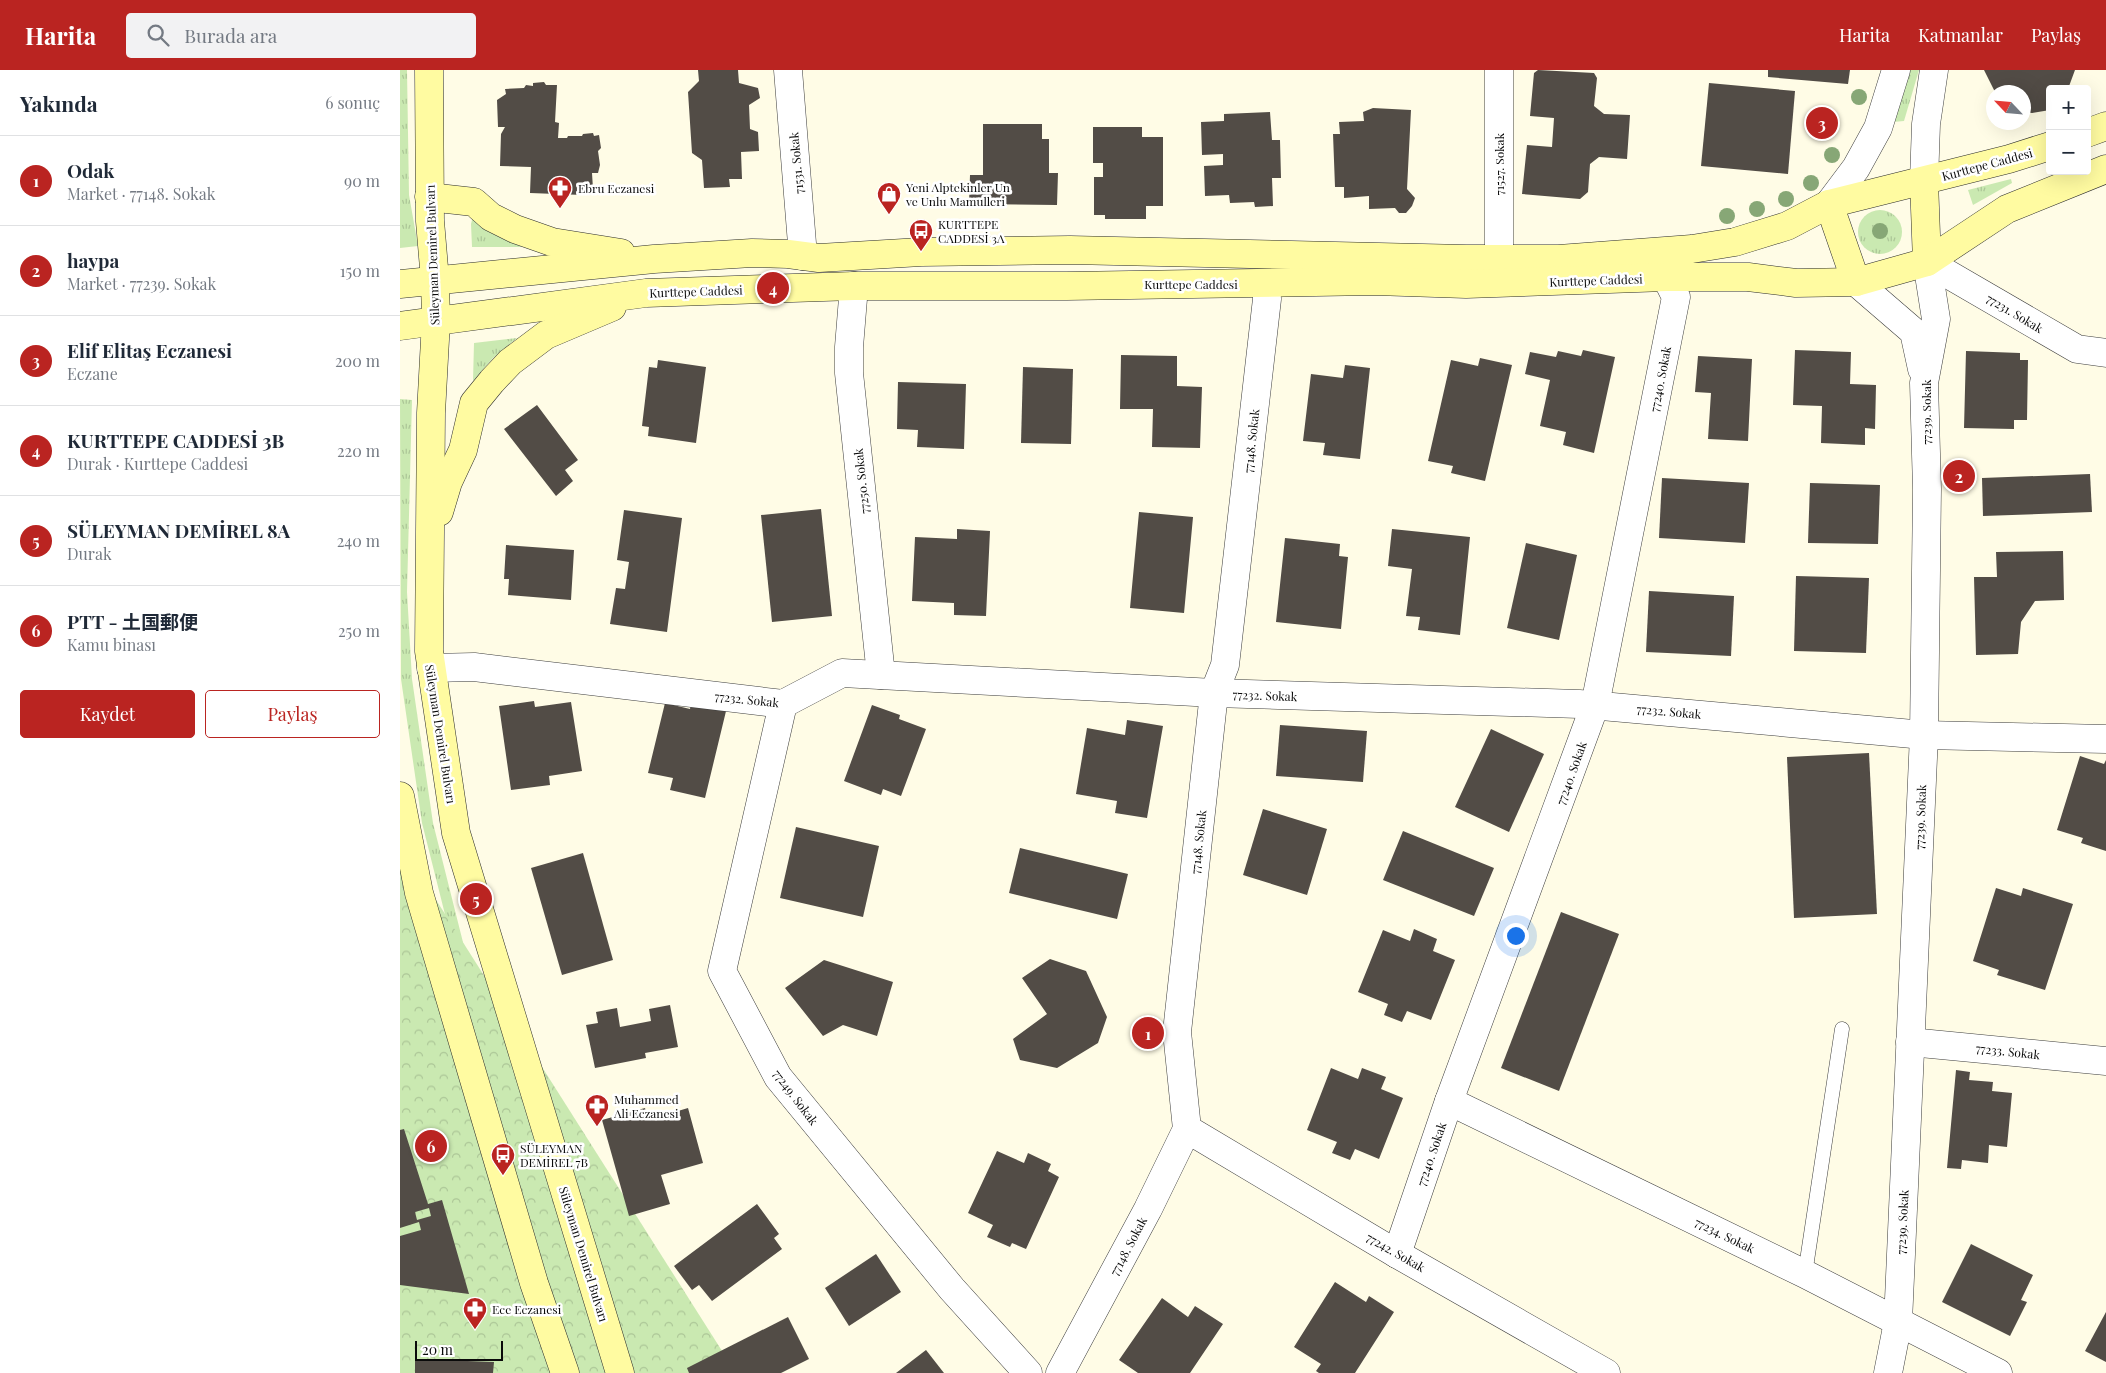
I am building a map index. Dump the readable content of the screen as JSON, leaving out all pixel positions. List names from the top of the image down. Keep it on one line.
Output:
{"streets":{"main road":["Kurttepe Caddesi","Süleyman Demirel Bulvarı"],"street":["71531. Sokak","71527. Sokak","77231. Sokak","77240. Sokak","77239. Sokak","77148. Sokak","77250. Sokak","77232. Sokak","77233. Sokak","77249. Sokak","77234. Sokak","77242. Sokak"]},"crossings":[["71531. Sokak","Kurttepe Caddesi"],["71527. Sokak","Kurttepe Caddesi"],["Kurttepe Caddesi","Süleyman Demirel Bulvarı"],["Kurttepe Caddesi","77231. Sokak"],["Kurttepe Caddesi","77240. Sokak"],["Kurttepe Caddesi","77239. Sokak"],["Kurttepe Caddesi","77148. Sokak"],["Kurttepe Caddesi","77250. Sokak"],["Süleyman Demirel Bulvarı","77232. Sokak"],["77231. Sokak","77239. Sokak"],["77240. Sokak","77232. Sokak"],["77240. Sokak","77234. Sokak"],["77240. Sokak","77242. Sokak"],["77239. Sokak","77232. Sokak"],["77239. Sokak","77233. Sokak"],["77239. Sokak","77234. Sokak"],["77148. Sokak","77232. Sokak"],["77148. Sokak","77242. Sokak"],["77250. Sokak","77232. Sokak"],["77232. Sokak","77249. Sokak"]],"places":{"pharmacy":["Ebru Eczanesi","Muhammed Ali Eczanesi","Ece Eczanesi"],"shop":["Yeni Alptekinler Un ve Unlu Mamulleri"],"bus stop":["KURTTEPE CADDESİ 3A","SÜLEYMAN DEMİREL 7B"]},"scale_bar":"20 m","north":"top left","page":{"header":"Harita","search":"Burada ara","nav":["Harita","Katmanlar","Paylaş"],"heading":["Yakında","6 sonuç"],"map_buttons":["+","−"],"pins":["3","4","2","5","1","6"],"list":[{"mark":"1","name":"Odak","note":"Market · 77148. Sokak","value":"90 m"},{"mark":"2","name":"haypa","note":"Market · 77239. Sokak","value":"150 m"},{"mark":"3","name":"Elif Elitaş Eczanesi","note":"Eczane","value":"200 m"},{"mark":"4","name":"KURTTEPE CADDESİ 3B","note":"Durak · Kurttepe Caddesi","value":"220 m"},{"mark":"5","name":"SÜLEYMAN DEMİREL 8A","note":"Durak","value":"240 m"},{"mark":"6","name":"PTT - 土国郵便","note":"Kamu binası","value":"250 m"}],"buttons":["Kaydet","Paylaş"],"scale":"20 m"}}
